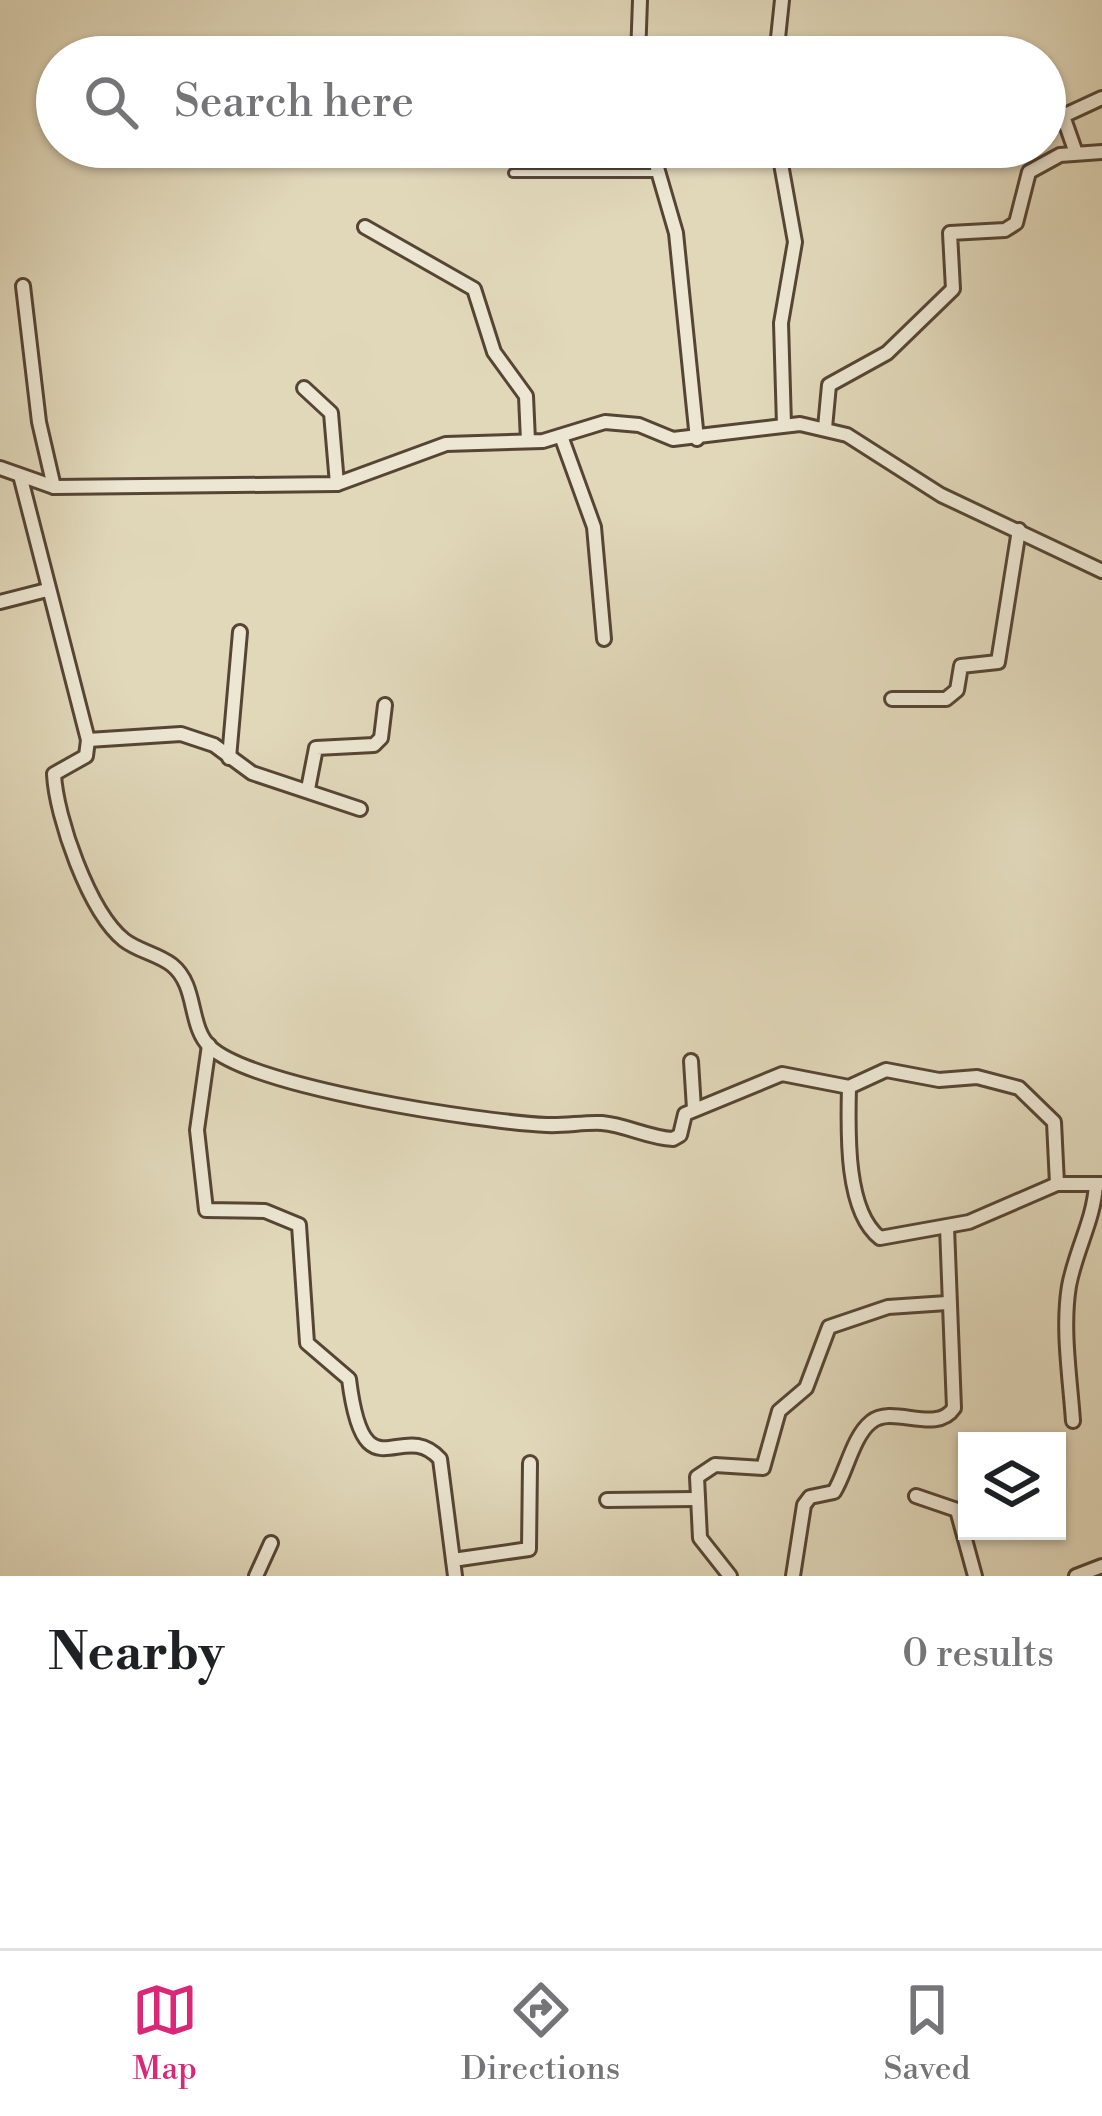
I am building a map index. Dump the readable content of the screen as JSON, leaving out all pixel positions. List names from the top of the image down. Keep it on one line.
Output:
{"page":{"search":"Search here","heading":["Nearby","0 results"],"nav":["Map","Directions","Saved"]}}
